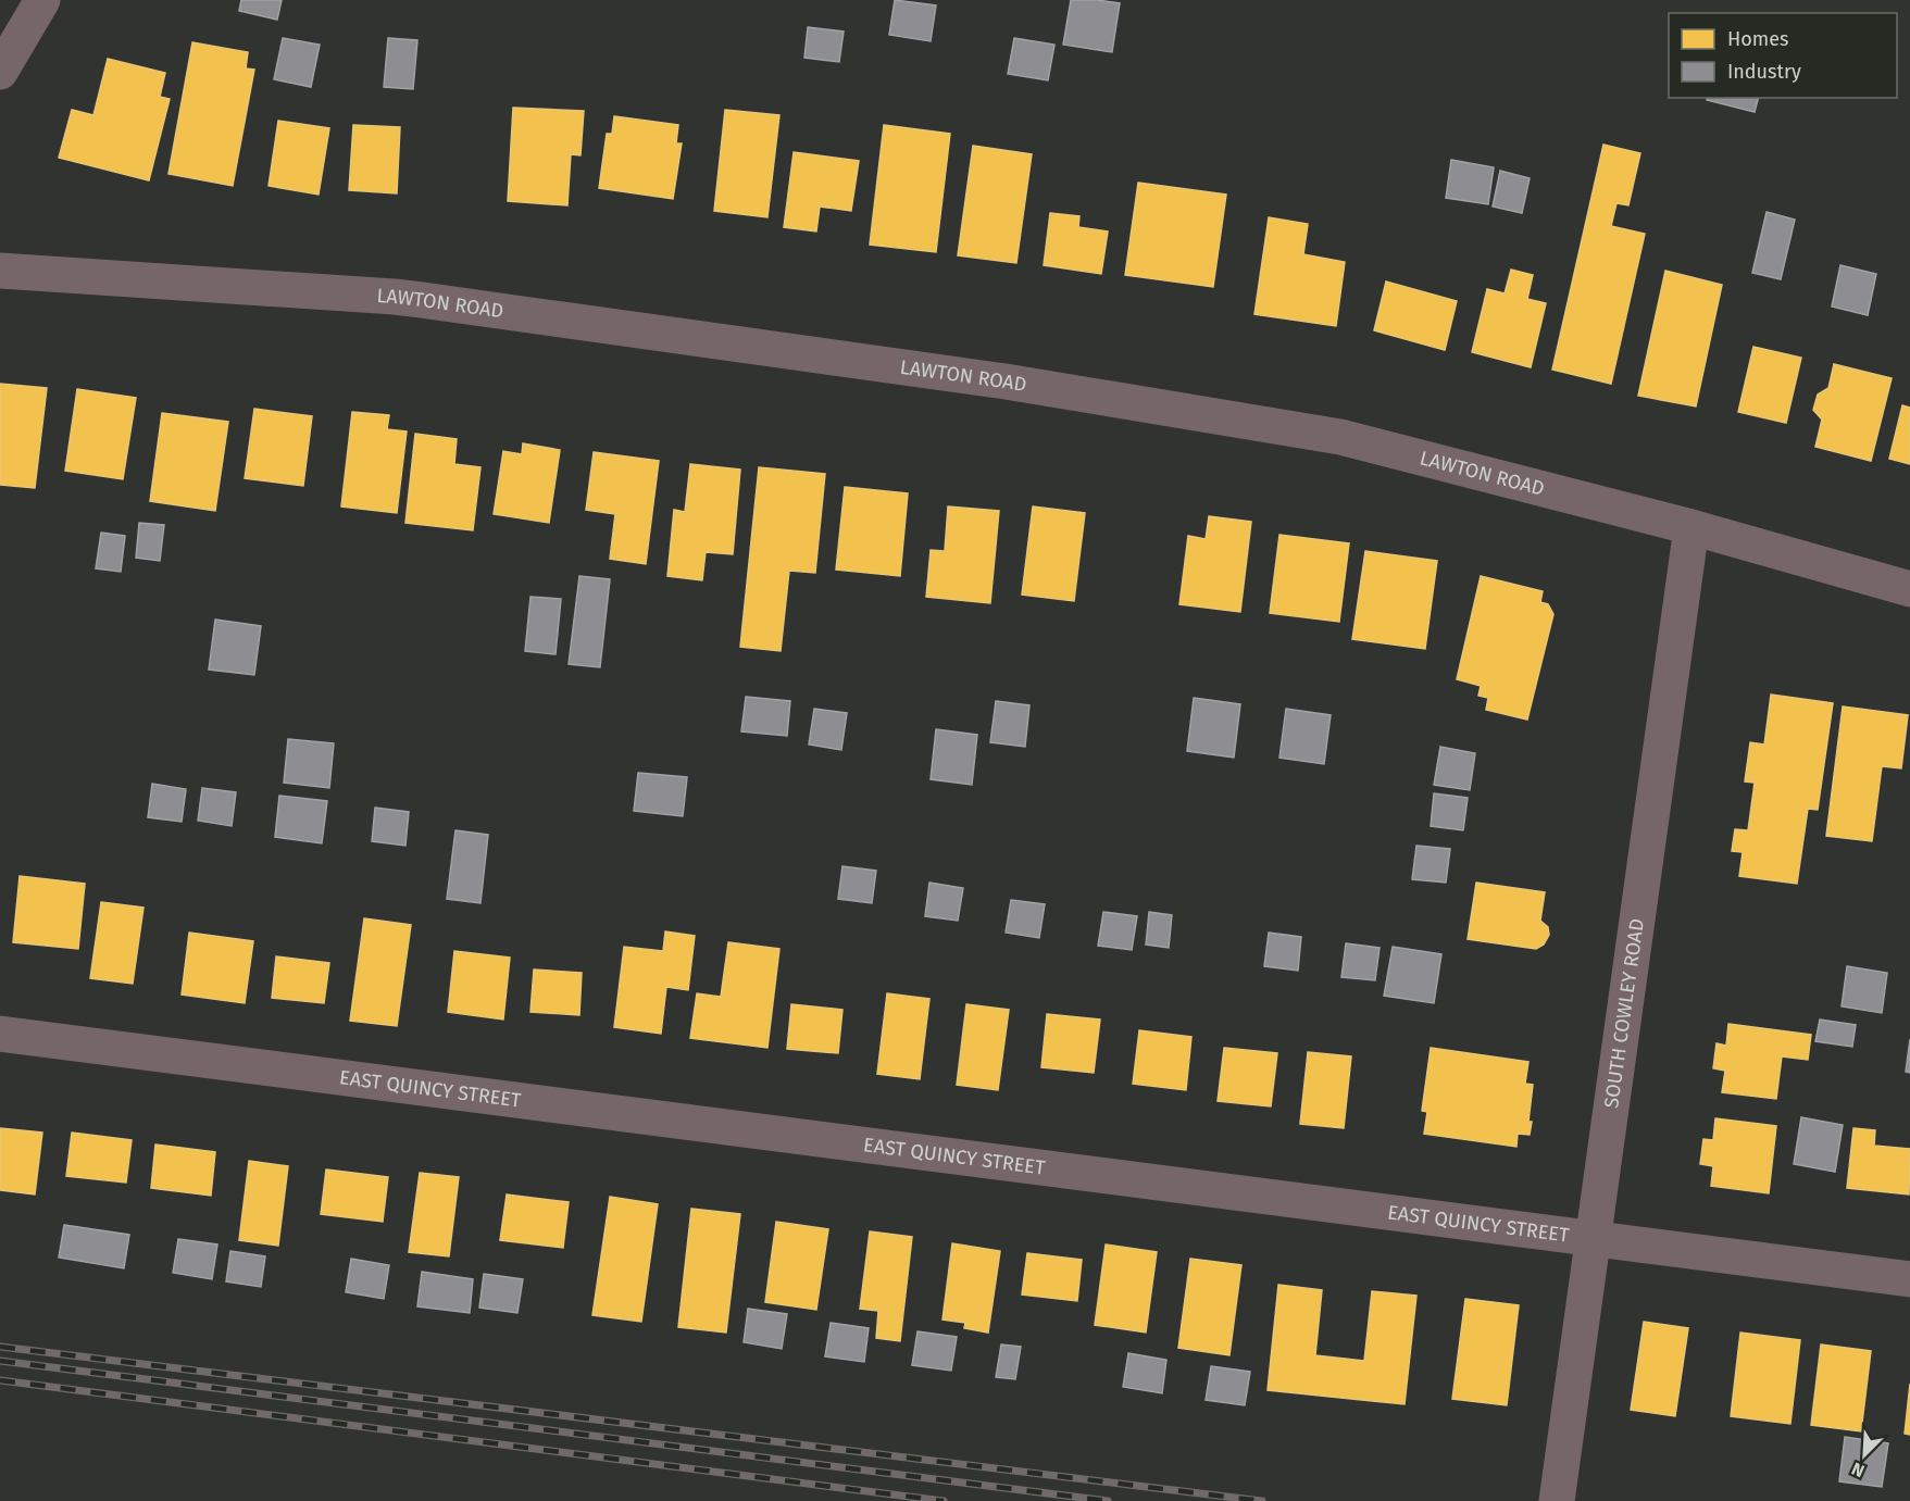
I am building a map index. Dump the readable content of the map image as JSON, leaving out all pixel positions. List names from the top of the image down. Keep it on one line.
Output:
{"streets":{"street":["LAWTON ROAD","SOUTH COWLEY ROAD","EAST QUINCY STREET"]},"crossings":[["LAWTON ROAD","SOUTH COWLEY ROAD"],["SOUTH COWLEY ROAD","EAST QUINCY STREET"]],"legend":["Homes","Industry"],"north":"bottom left"}
